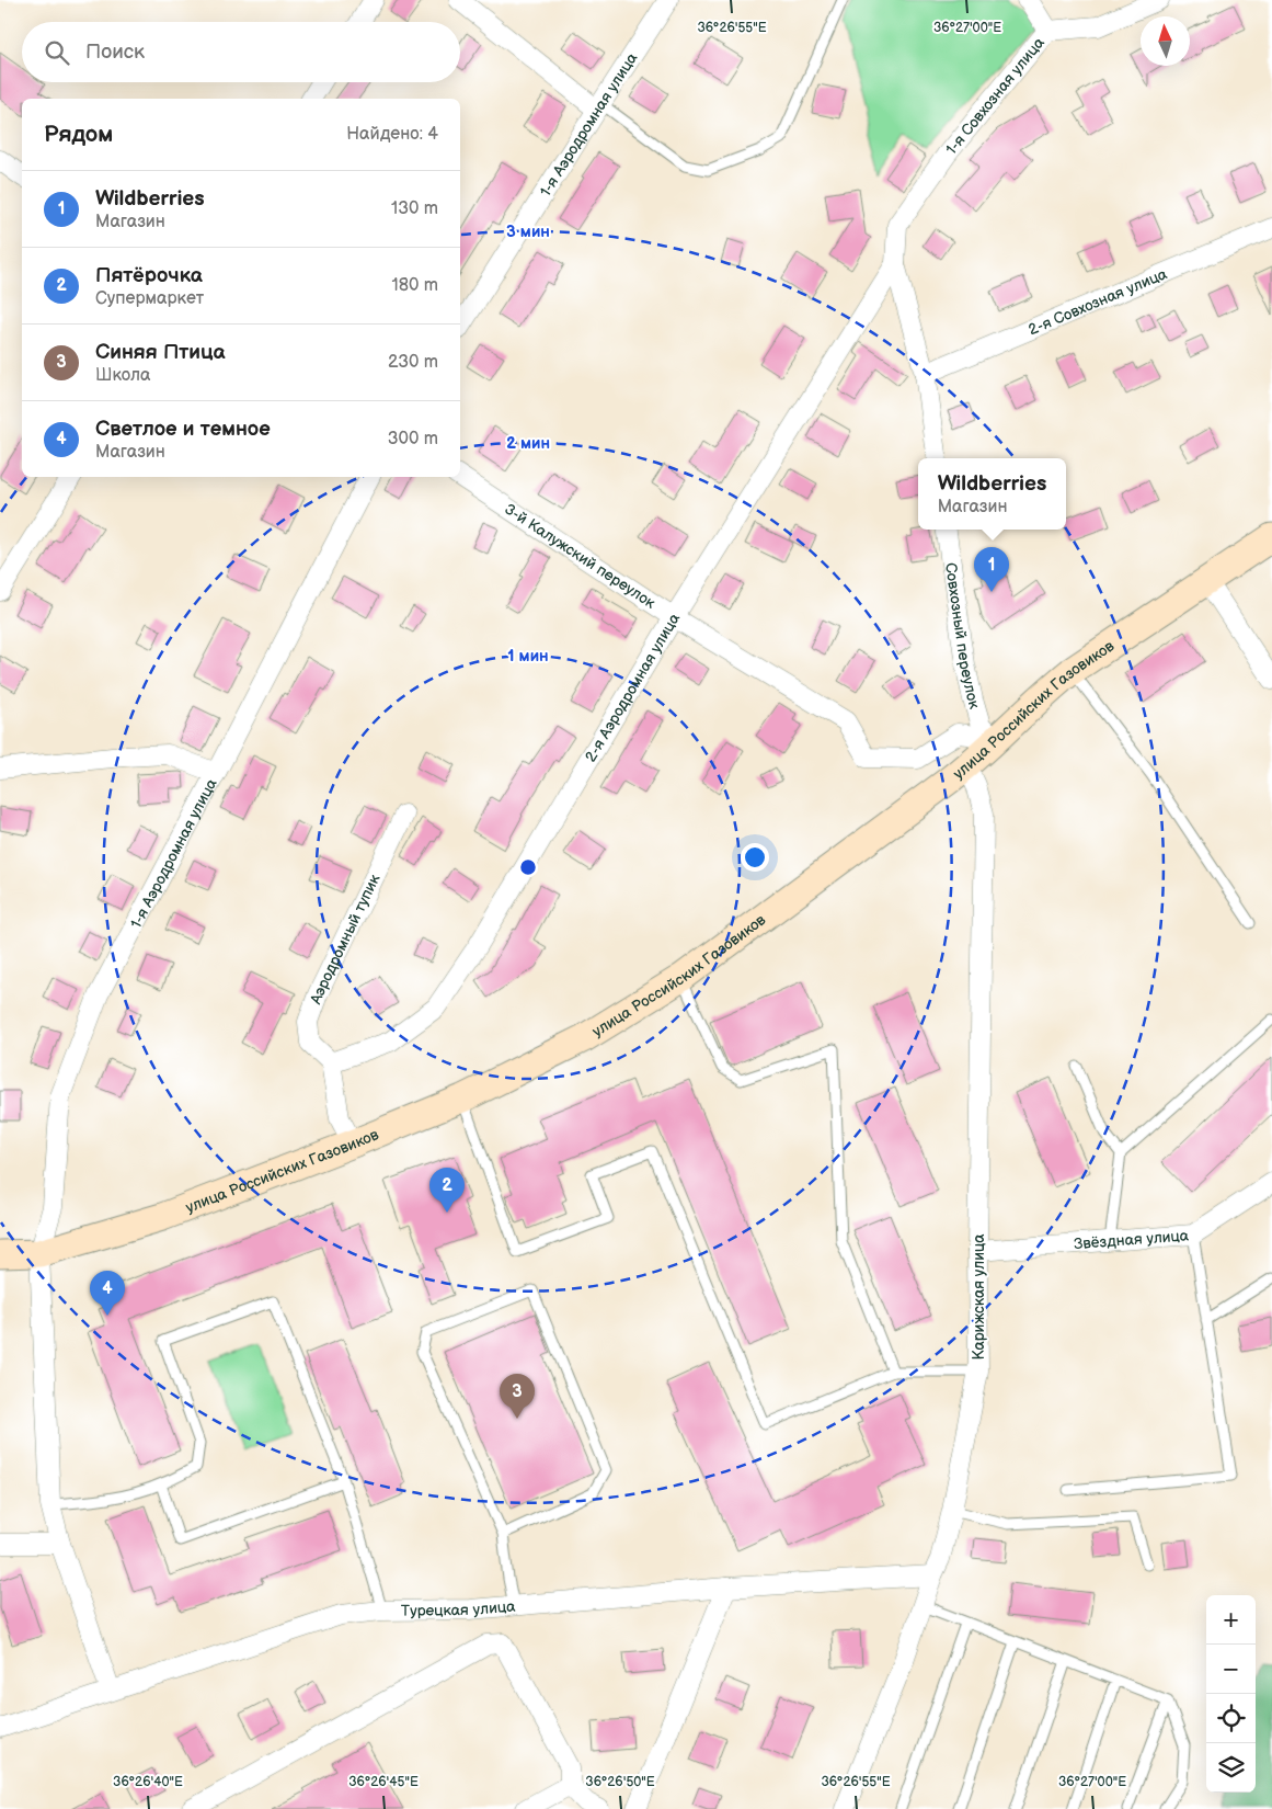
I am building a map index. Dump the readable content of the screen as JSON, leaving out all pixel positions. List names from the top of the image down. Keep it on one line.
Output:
{"streets":{"main road":["улица Российских Газовиков"],"street":["1-я Совхозная улица","1-я Аэродромная улица","2-я Совхозная улица","3-й Калужский переулок","Совхозный переулок","2-я Аэродромная улица","Аэродромный тупик","Звёздная улица","Карижская улица","Турецкая улица"]},"crossings":[["1-я Совхозная улица","2-я Аэродромная улица"],["1-я Аэродромная улица","улица Российских Газовиков"],["1-я Аэродромная улица","Турецкая улица"],["3-й Калужский переулок","Совхозный переулок"],["3-й Калужский переулок","2-я Аэродромная улица"],["3-й Калужский переулок","улица Российских Газовиков"],["Совхозный переулок","улица Российских Газовиков"],["2-я Аэродромная улица","Аэродромный тупик"],["улица Российских Газовиков","Карижская улица"],["Звёздная улица","Карижская улица"],["Карижская улица","Турецкая улица"]],"north":"top","page":{"search":"Поиск","heading":["Рядом","Найдено: 4"],"list":[{"mark":"1","name":"Wildberries","note":"Магазин","value":"130 m"},{"mark":"2","name":"Пятёрочка","note":"Супермаркет","value":"180 m"},{"mark":"3","name":"Синяя Птица","note":"Школа","value":"230 m"},{"mark":"4","name":"Светлое и темное","note":"Магазин","value":"300 m"}],"popup":["Wildberries","Магазин"],"pins":["1","2","4","3"],"map_buttons":["+","−"]},"coordinates":["36°26'55\"E","36°27'00\"E","36°26'40\"E","36°26'45\"E","36°26'50\"E"],"rings":["3 мин","2 мин","1 мин"]}
